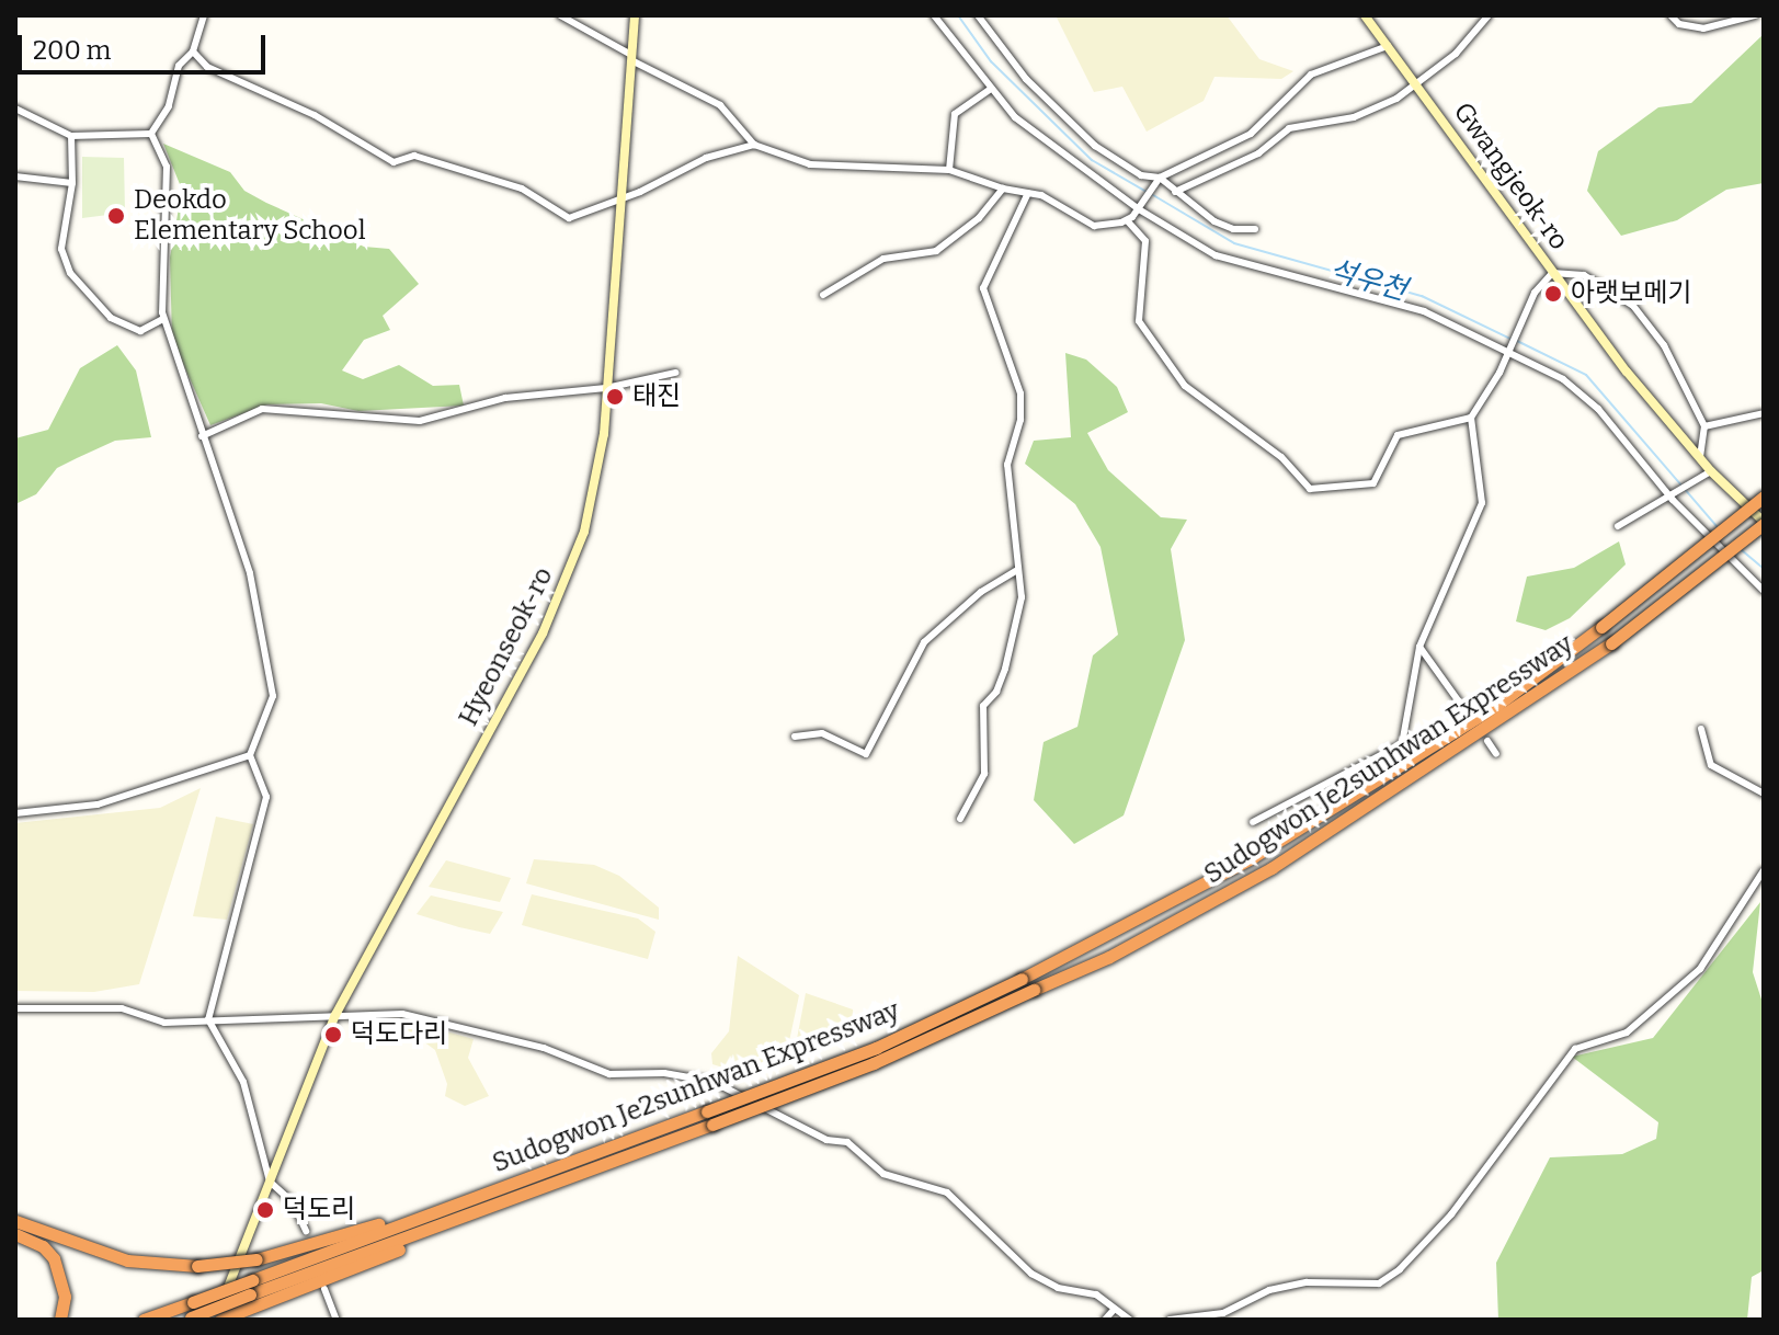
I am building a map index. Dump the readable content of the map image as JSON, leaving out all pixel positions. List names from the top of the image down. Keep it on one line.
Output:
{"streets":{"highway":["Sudogwon Je2sunhwan Expressway"],"street":["Gwangjeok-ro","Hyeonseok-ro"]},"crossings":[["Gwangjeok-ro","Sudogwon Je2sunhwan Expressway"]],"water":["석우천"],"places":["Deokdo Elementary School","아랫보메기","태진","덕도다리","덕도리"],"scale_bar":"200 m"}
